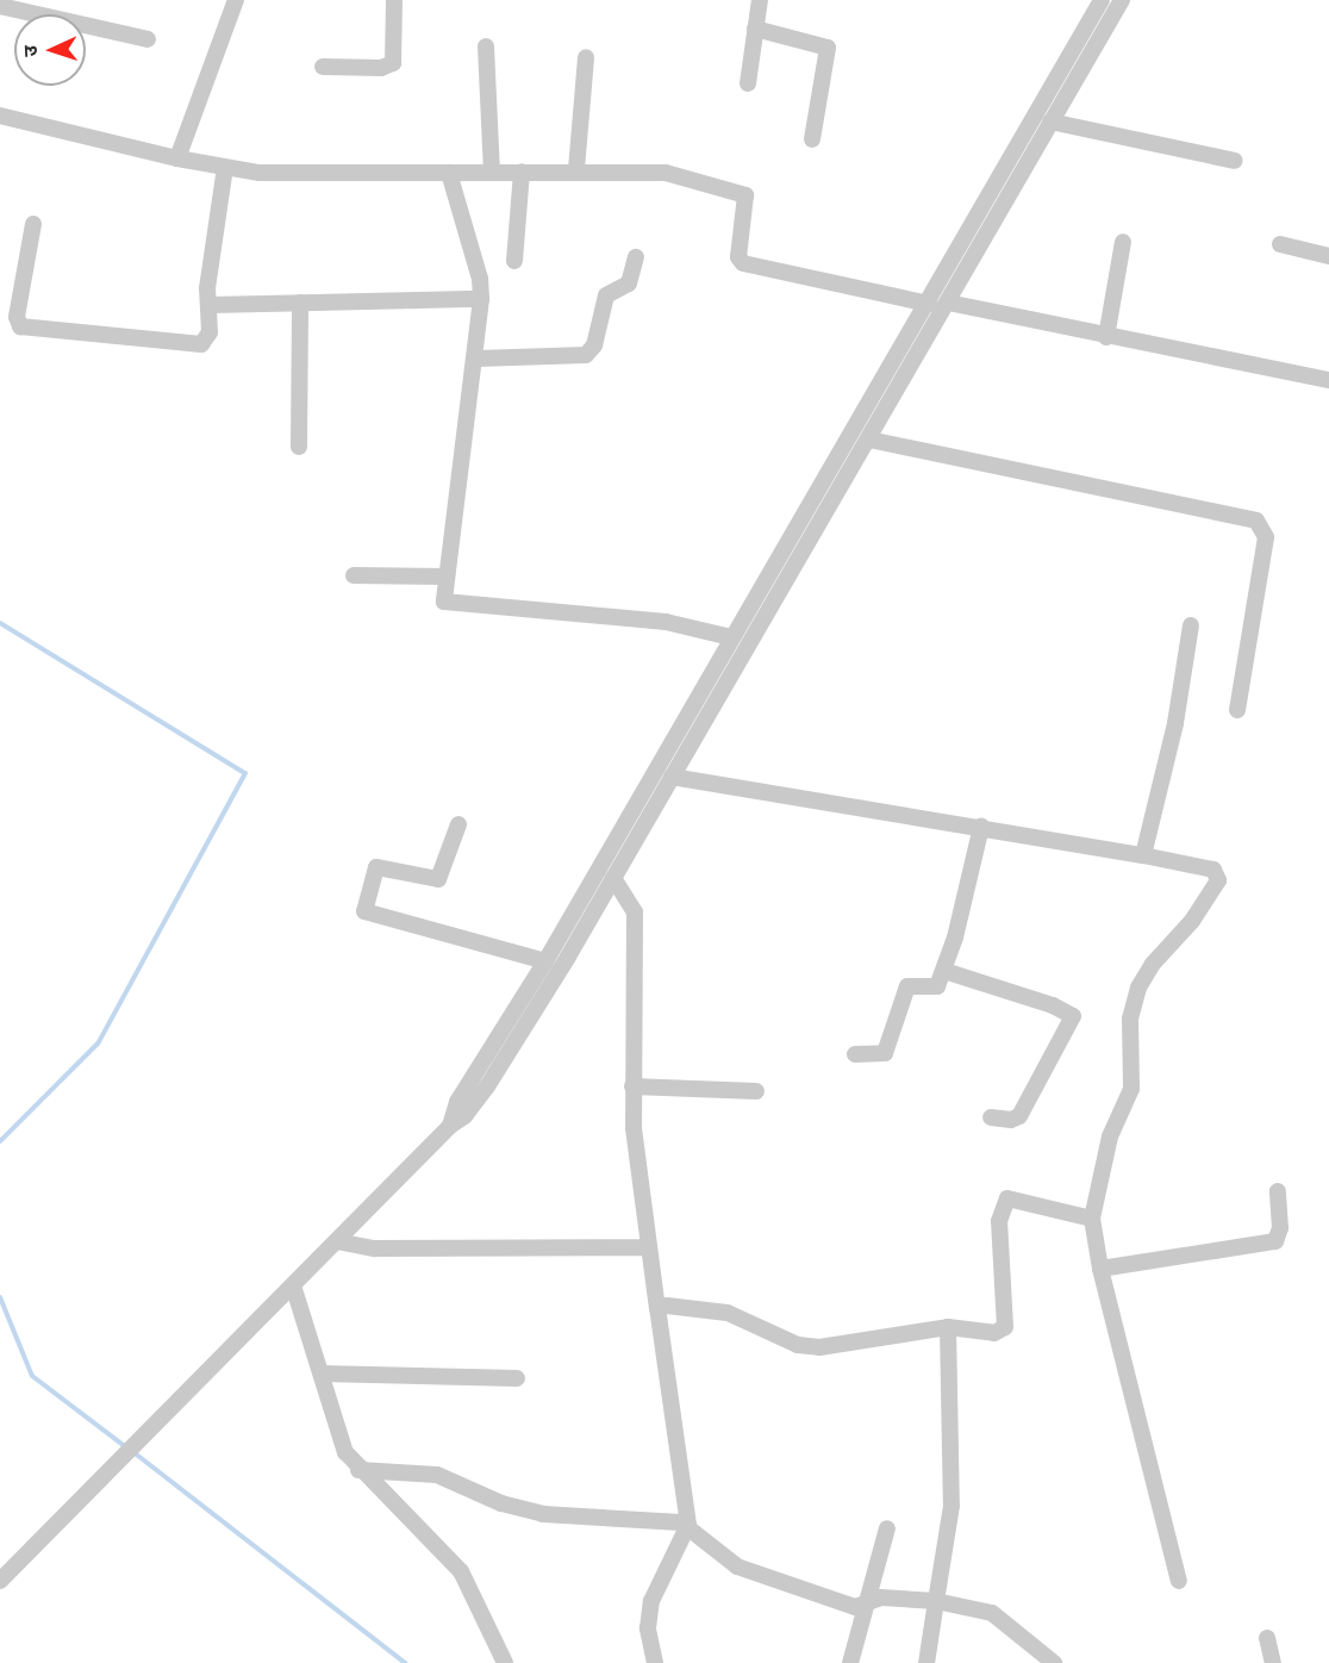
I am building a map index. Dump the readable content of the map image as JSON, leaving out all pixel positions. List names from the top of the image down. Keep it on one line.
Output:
{"north":"left"}
